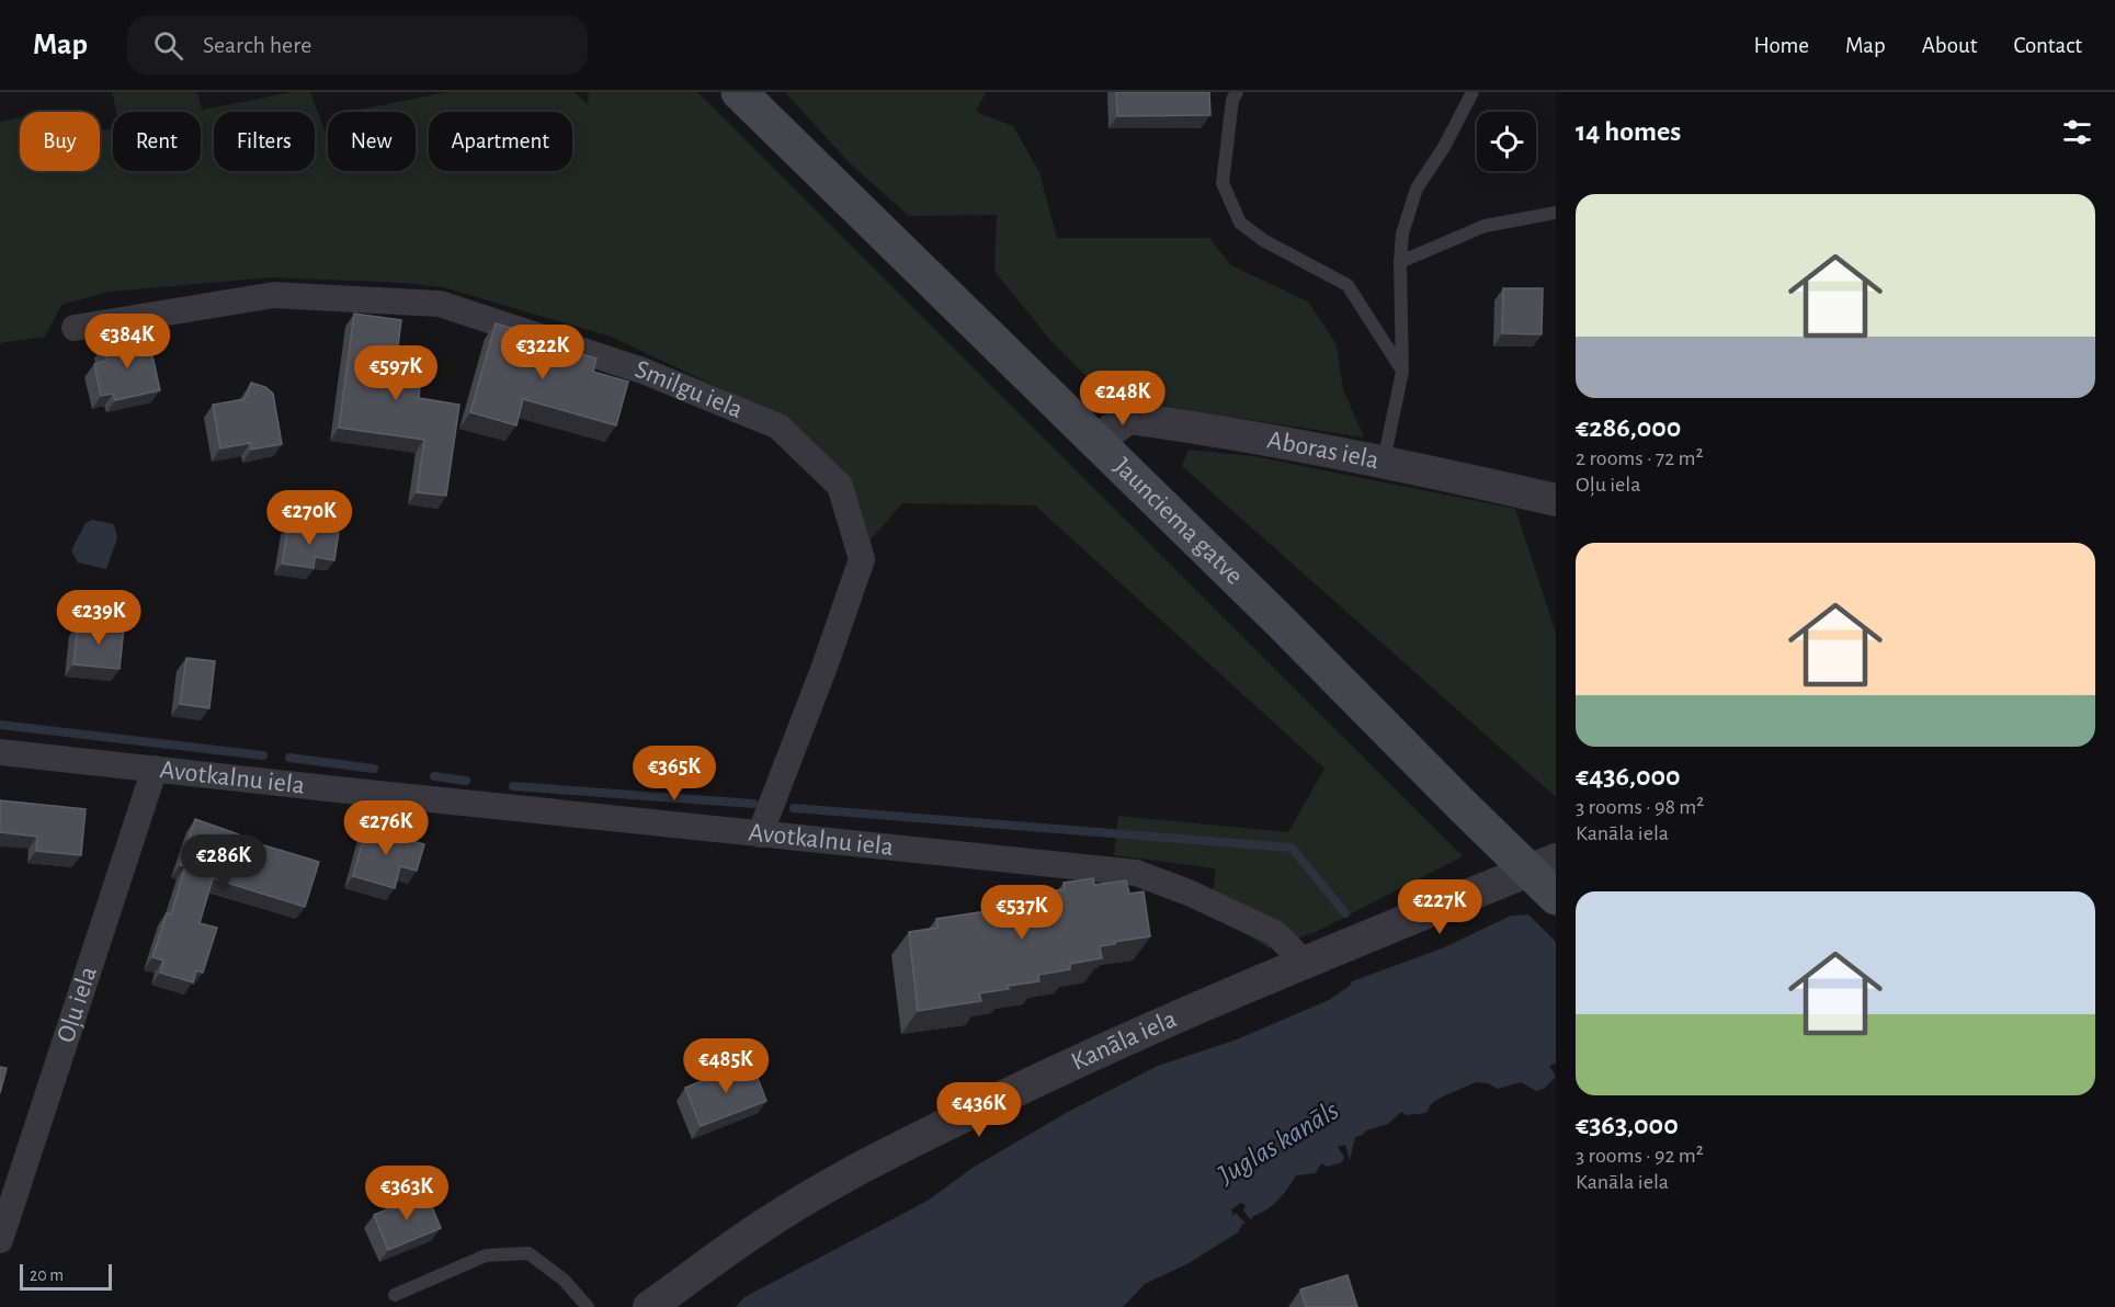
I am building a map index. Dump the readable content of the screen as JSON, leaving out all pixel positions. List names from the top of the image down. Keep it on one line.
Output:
{"streets":{"main road":["Jaunciema gatve"],"street":["Smilgu iela","Aboras iela","Avotkalnu iela","Oļu iela","Kanāla iela"]},"crossings":[["Smilgu iela","Avotkalnu iela"],["Aboras iela","Jaunciema gatve"],["Avotkalnu iela","Oļu iela"],["Avotkalnu iela","Kanāla iela"]],"water":["Juglas kanāls"],"scale_bar":"20 m","page":{"header":"Map","search":"Search here","nav":["Home","Map","About","Contact"],"heading":"14 homes","chip":["Buy","Rent","Filters","New","Apartment"],"list":[{"name":"€286,000","note":"2 rooms · 72 m² · Oļu iela"},{"name":"€436,000","note":"3 rooms · 98 m² · Kanāla iela"},{"name":"€363,000","note":"3 rooms · 92 m² · Kanāla iela"}],"price":["€384K","€322K","€597K","€248K","€270K","€239K","€365K","€276K","€286K","€227K","€537K","€485K","€436K","€363K"],"scale":"20 m"}}
